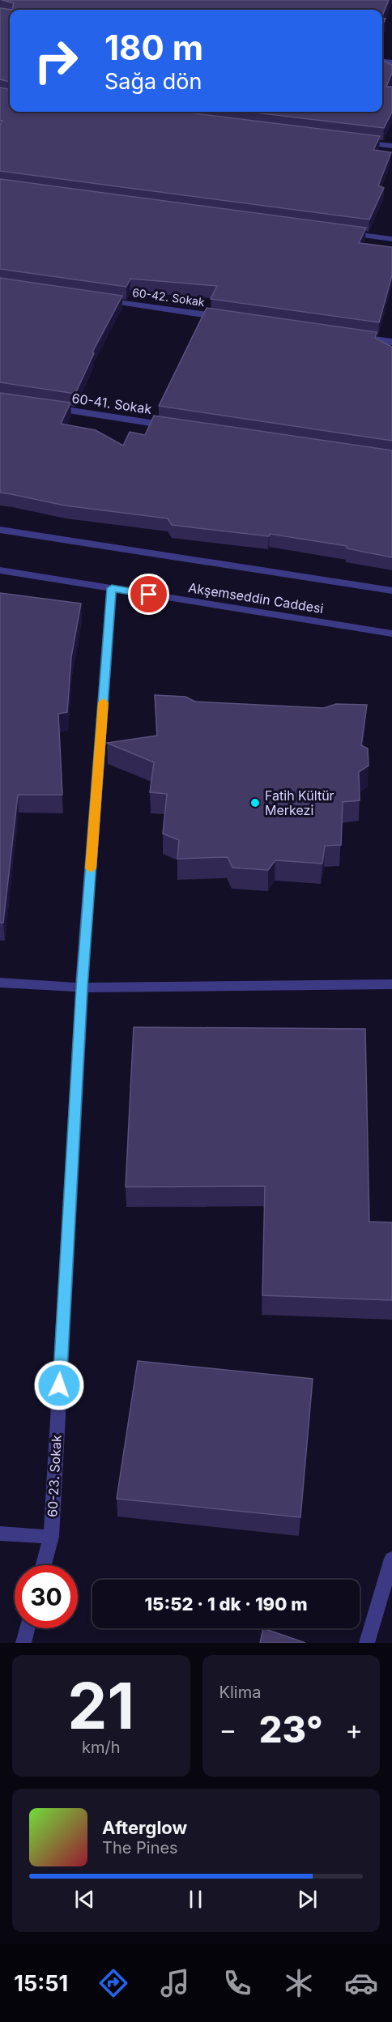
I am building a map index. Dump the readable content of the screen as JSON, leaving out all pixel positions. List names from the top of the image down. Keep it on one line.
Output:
{"streets":{"street":["60-42. Sokak","60-41. Sokak","Akşemseddin Caddesi","60-23. Sokak"]},"crossings":[["Akşemseddin Caddesi","60-23. Sokak"]],"places":["Fatih Kültür Merkezi"],"page":{"turn":["180 m","Sağa dön"],"limit":"30","trip":"15:52 · 1 dk · 190 m","tile":[["21","km/h"],"Klima"],"heat":["−","23°","+"],"song":["Afterglow","The Pines"],"tabs":"15:51"}}
